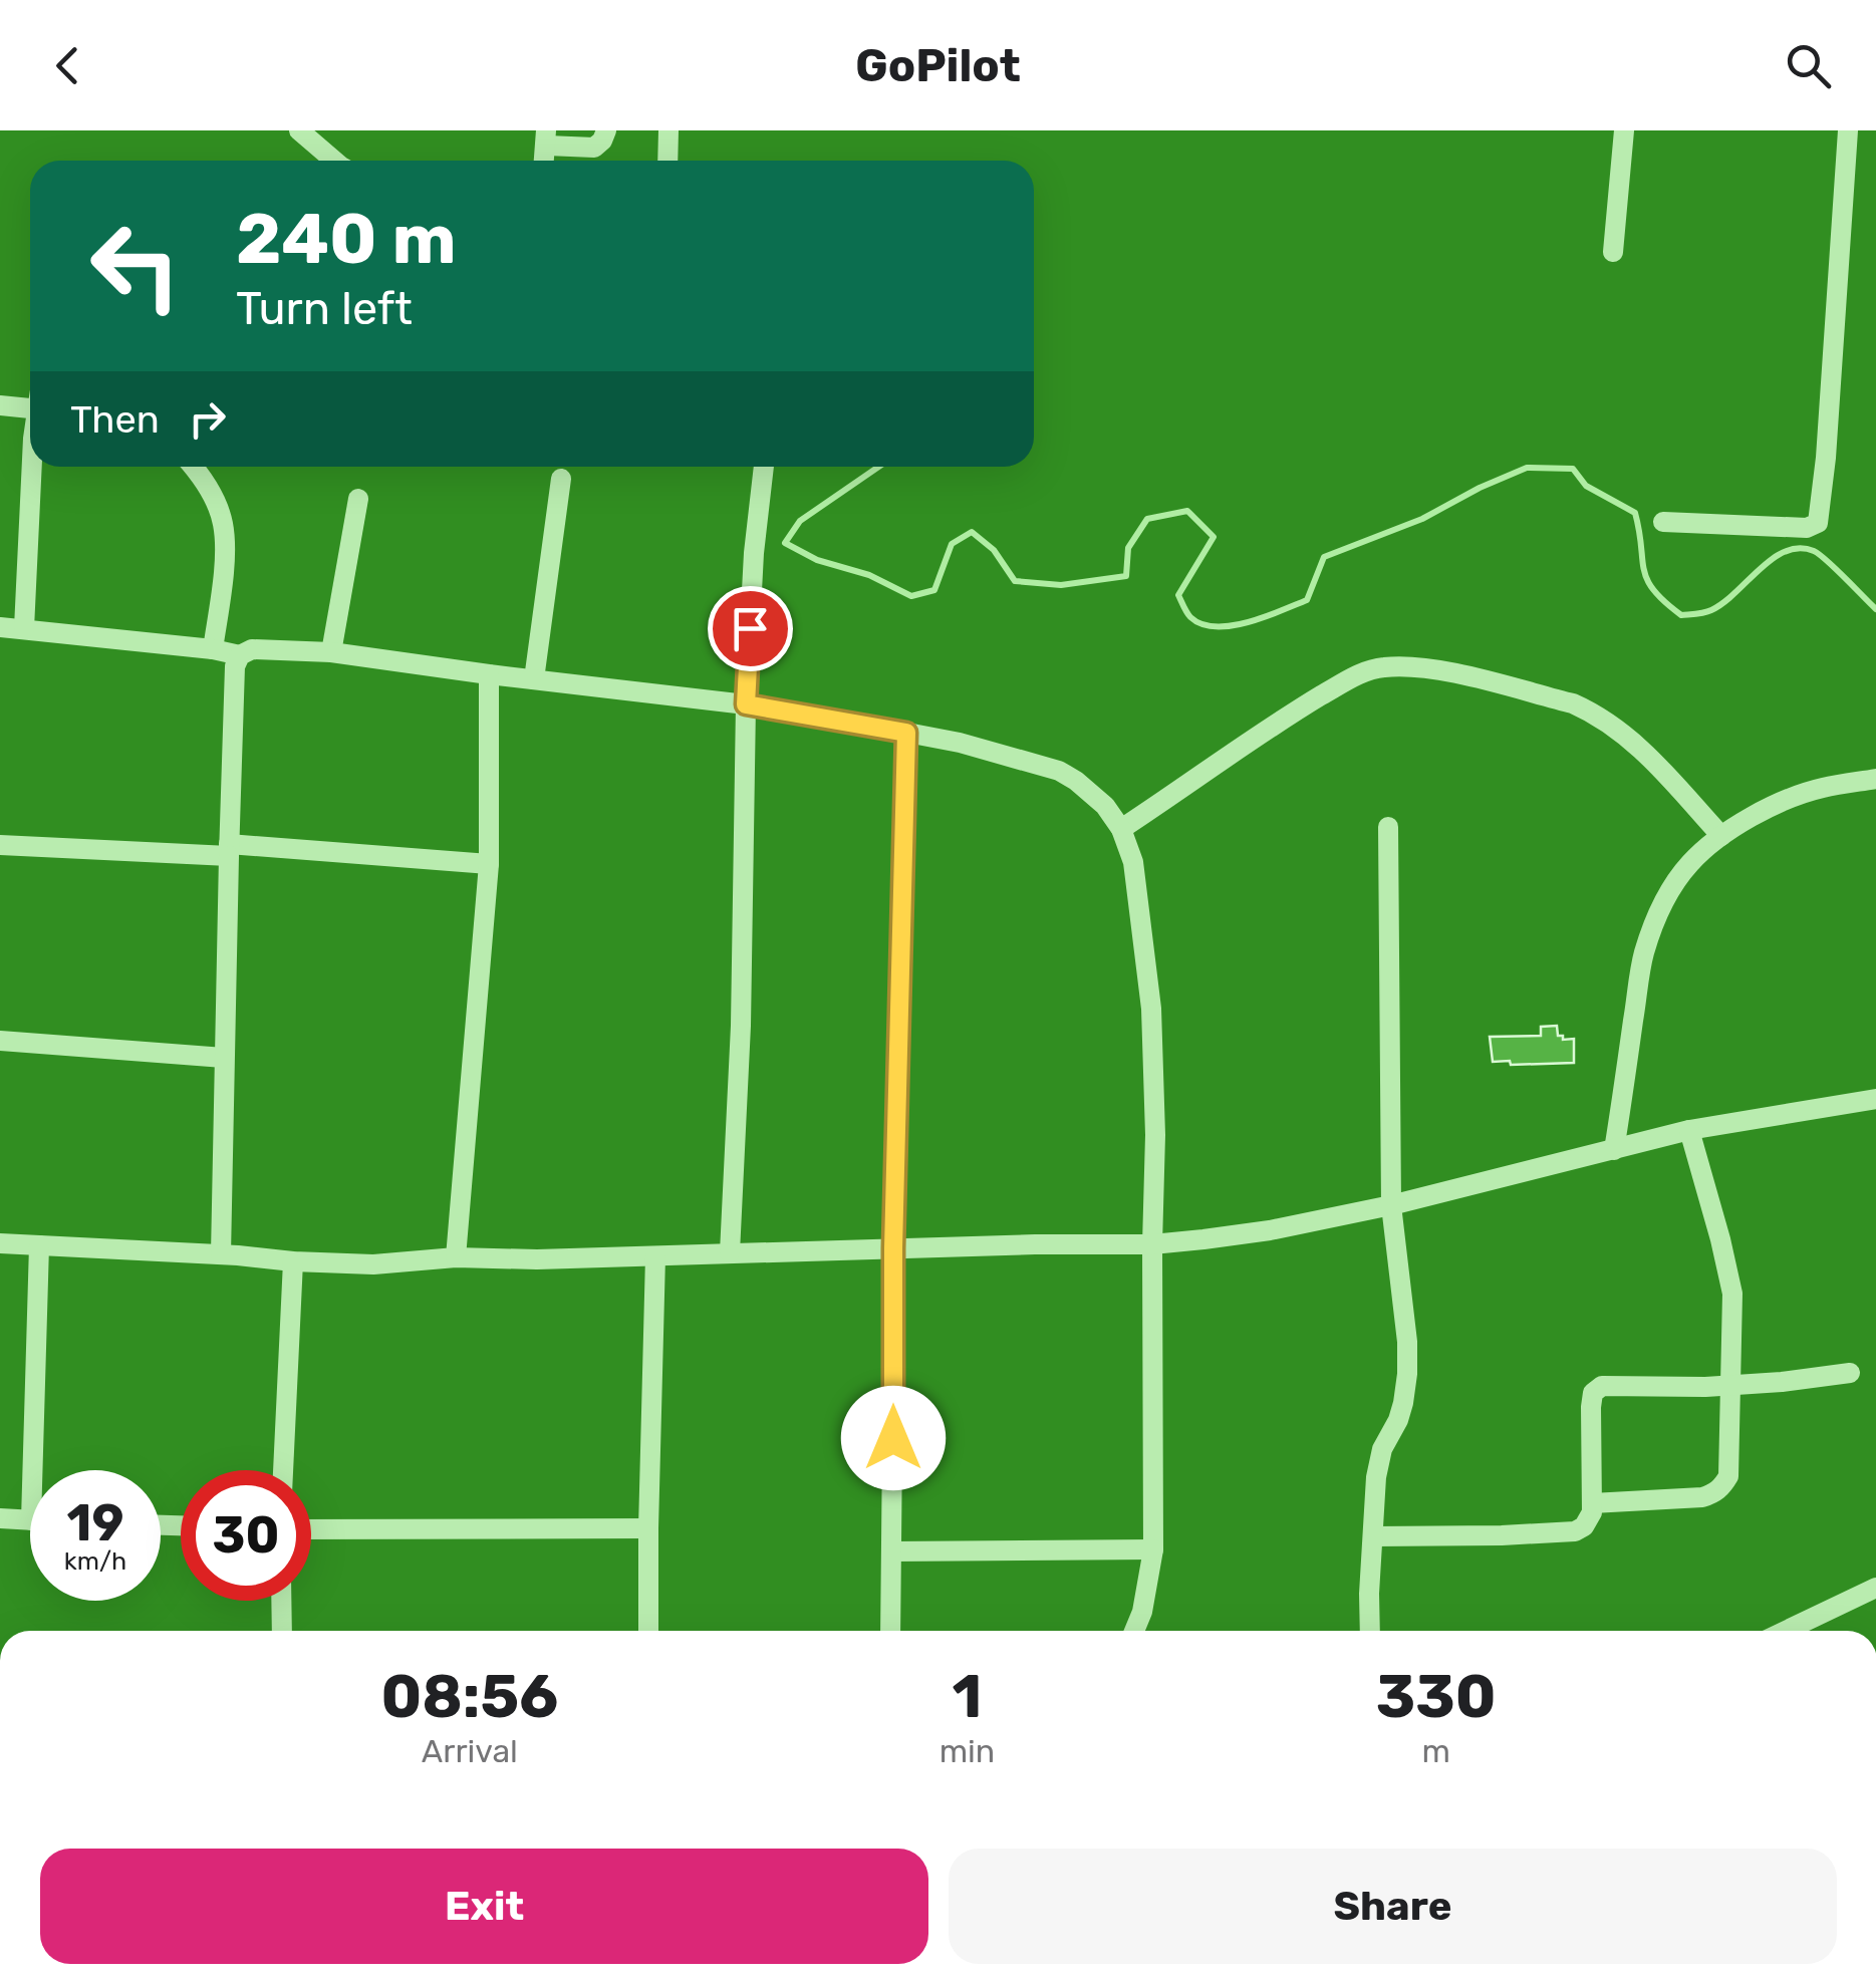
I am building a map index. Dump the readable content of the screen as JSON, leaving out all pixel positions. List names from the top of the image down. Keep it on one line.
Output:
{"page":{"header":"GoPilot","turn":["240 m","Turn left"],"then":"Then","speed":"19 km/h","limit":"30","eta":["08:56","Arrival","1","min","330","m"],"buttons":["Exit","Share"]}}
